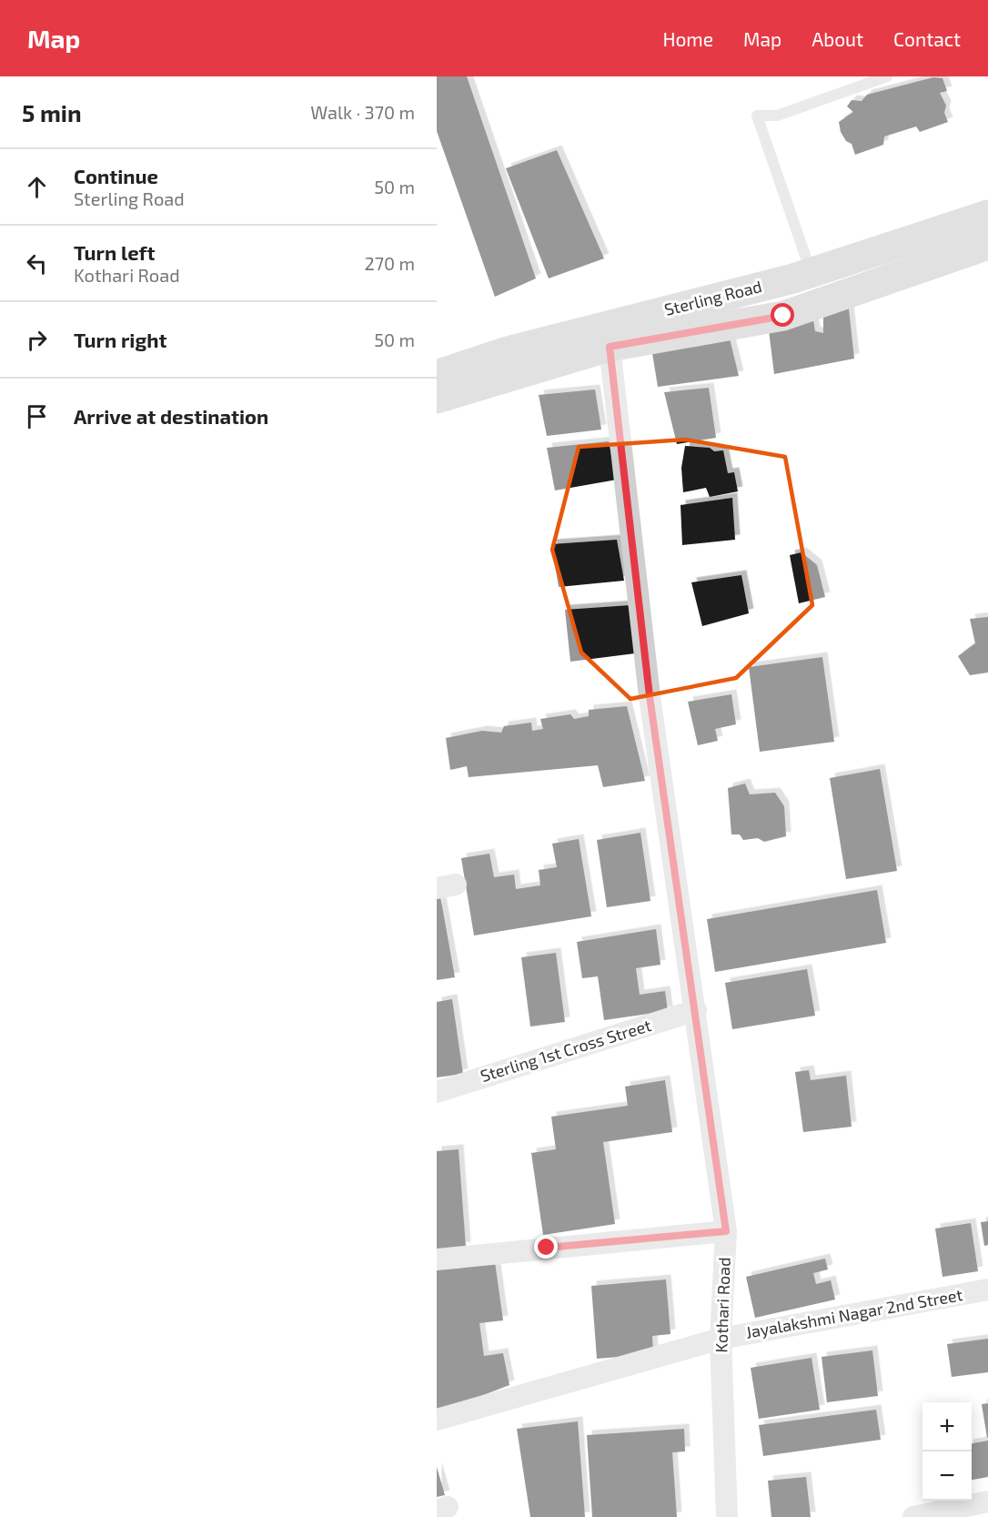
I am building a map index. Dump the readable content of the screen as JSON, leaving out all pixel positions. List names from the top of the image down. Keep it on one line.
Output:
{"streets":{"main road":["Sterling Road"],"street":["Sterling 1st Cross Street","Kothari Road","Jayalakshmi Nagar 2nd Street"]},"crossings":[["Sterling Road","Kothari Road"],["Sterling 1st Cross Street","Kothari Road"],["Kothari Road","Jayalakshmi Nagar 2nd Street"]],"page":{"header":"Map","nav":["Home","Map","About","Contact"],"heading":["5 min","Walk · 370 m"],"list":[["Continue","Sterling Road","50 m"],["Turn left","Kothari Road","270 m"],["Turn right","50 m"],"Arrive at destination"],"map_buttons":["+","−"]}}
